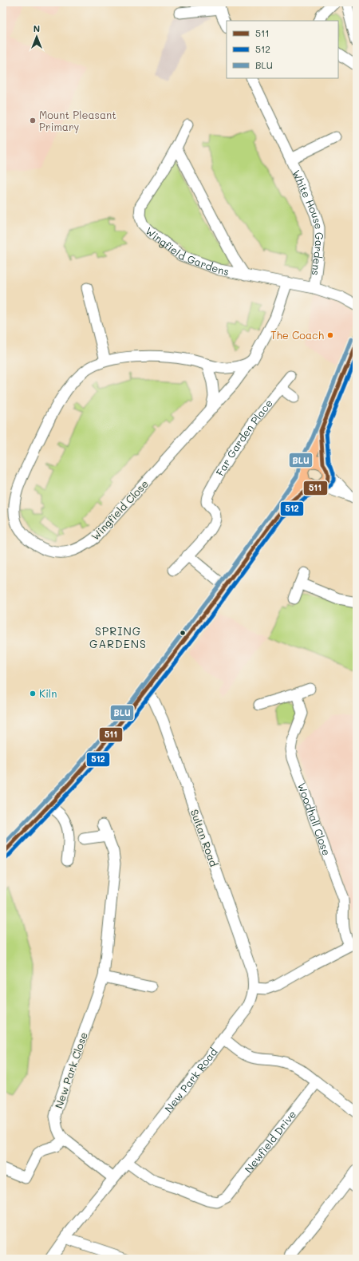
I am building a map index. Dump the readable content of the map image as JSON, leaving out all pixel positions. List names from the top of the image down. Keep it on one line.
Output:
{"streets":{"street":["White House Gardens","Wingfield Gardens","Far Garden Place","Wingfield Close","Woodhall Close","Sultan Road","New Park Close","New Park Road","Newfield Drive"]},"crossings":[["White House Gardens","Wingfield Gardens"],["Wingfield Gardens","Wingfield Close"],["Sultan Road","New Park Road"],["New Park Close","New Park Road"],["New Park Road","Newfield Drive"]],"districts":["SPRING GARDENS"],"places":["Mount Pleasant Primary","The Coach","Kiln"],"lines":["transit line BLU","transit line 511","transit line 512"],"legend":["511","512","BLU"],"north":"top"}
